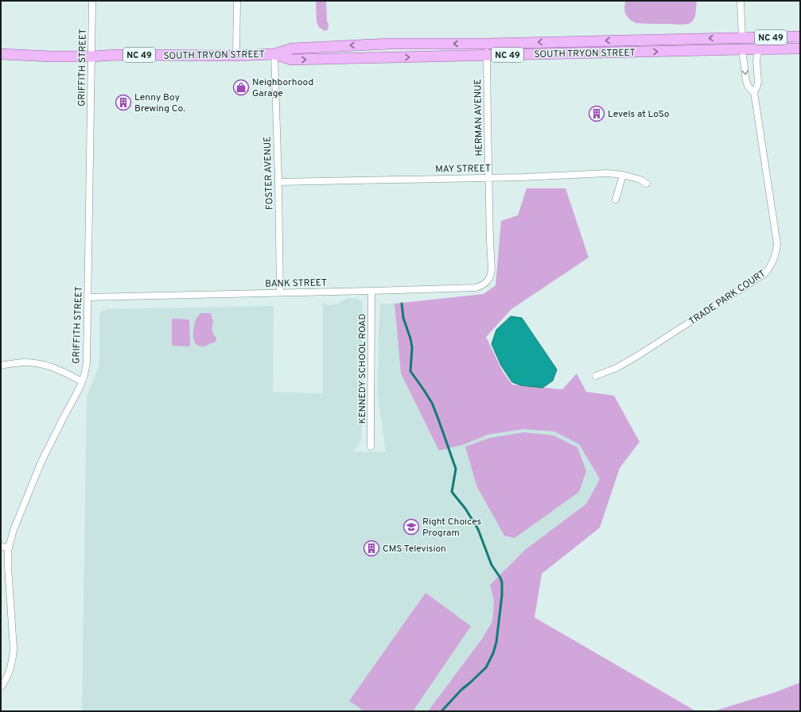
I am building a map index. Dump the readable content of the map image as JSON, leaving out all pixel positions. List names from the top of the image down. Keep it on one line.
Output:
{"streets":{"main road":["NC 49","SOUTH TRYON STREET","TRADE PARK COURT"],"street":["GRIFFITH STREET","HERMAN AVENUE","MAY STREET","FOSTER AVENUE","BANK STREET","KENNEDY SCHOOL ROAD"]},"crossings":[["SOUTH TRYON STREET","GRIFFITH STREET"],["SOUTH TRYON STREET","HERMAN AVENUE"],["SOUTH TRYON STREET","FOSTER AVENUE"],["SOUTH TRYON STREET","TRADE PARK COURT"],["GRIFFITH STREET","BANK STREET"],["HERMAN AVENUE","MAY STREET"],["HERMAN AVENUE","BANK STREET"],["MAY STREET","FOSTER AVENUE"],["FOSTER AVENUE","BANK STREET"],["BANK STREET","KENNEDY SCHOOL ROAD"]],"places":{"shop":["Neighborhood Garage"],"building":["Lenny Boy Brewing Co.","Levels at LoSo","CMS Television"],"school or university":["Right Choices Program"]}}
